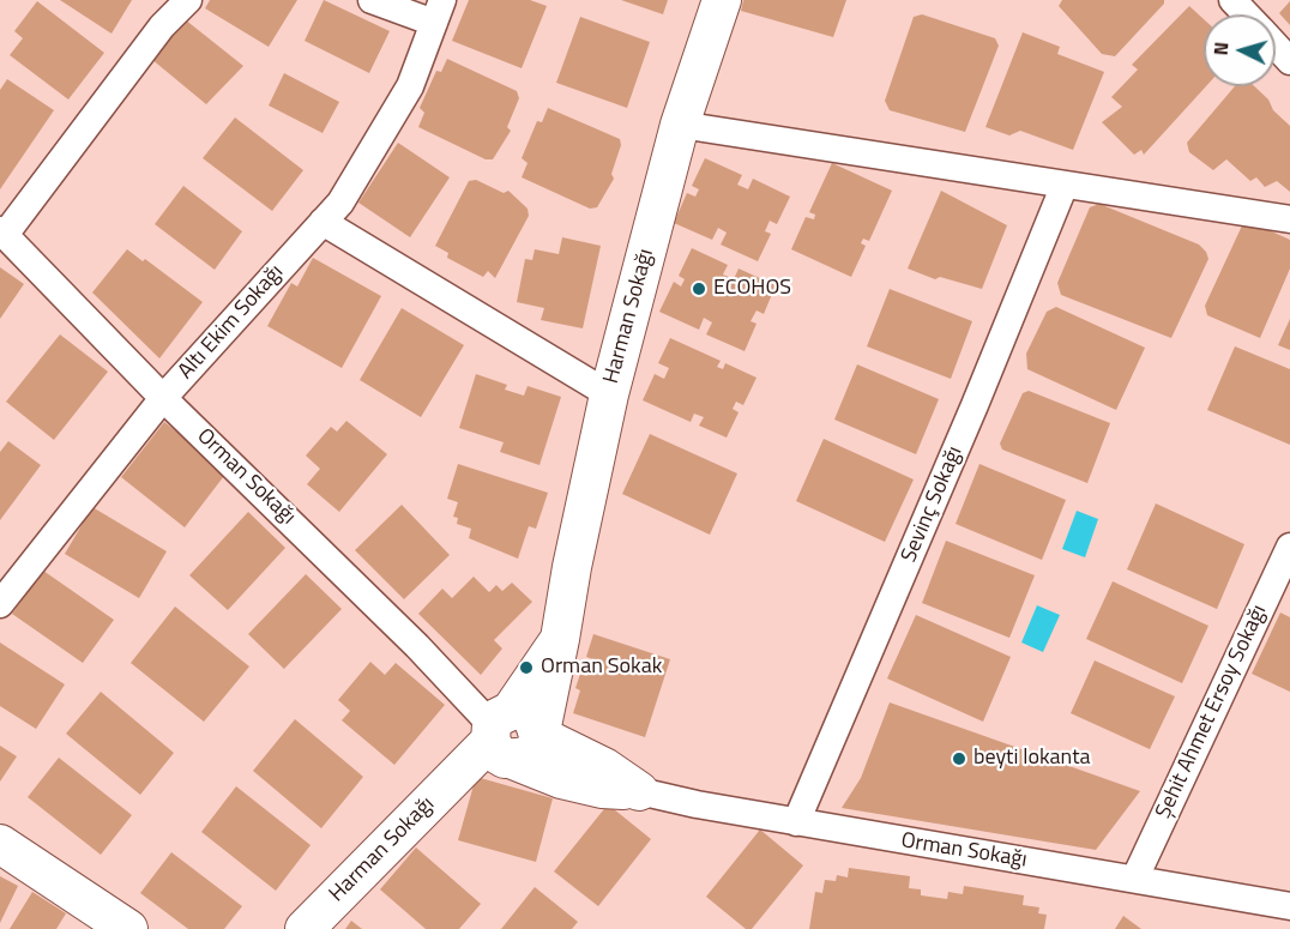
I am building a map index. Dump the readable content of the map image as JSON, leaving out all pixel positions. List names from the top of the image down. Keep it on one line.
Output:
{"streets":{"main road":["Harman Sokağı"],"street":["Altı Ekim Sokağı","Orman Sokağı","Sevinç Sokağı","Şehit Ahmet Ersoy Sokağı"]},"crossings":[["Harman Sokağı","Orman Sokağı"],["Altı Ekim Sokağı","Orman Sokağı"],["Orman Sokağı","Sevinç Sokağı"],["Orman Sokağı","Şehit Ahmet Ersoy Sokağı"]],"places":["ECOHOS","Orman Sokak","beyti lokanta"],"north":"left"}
